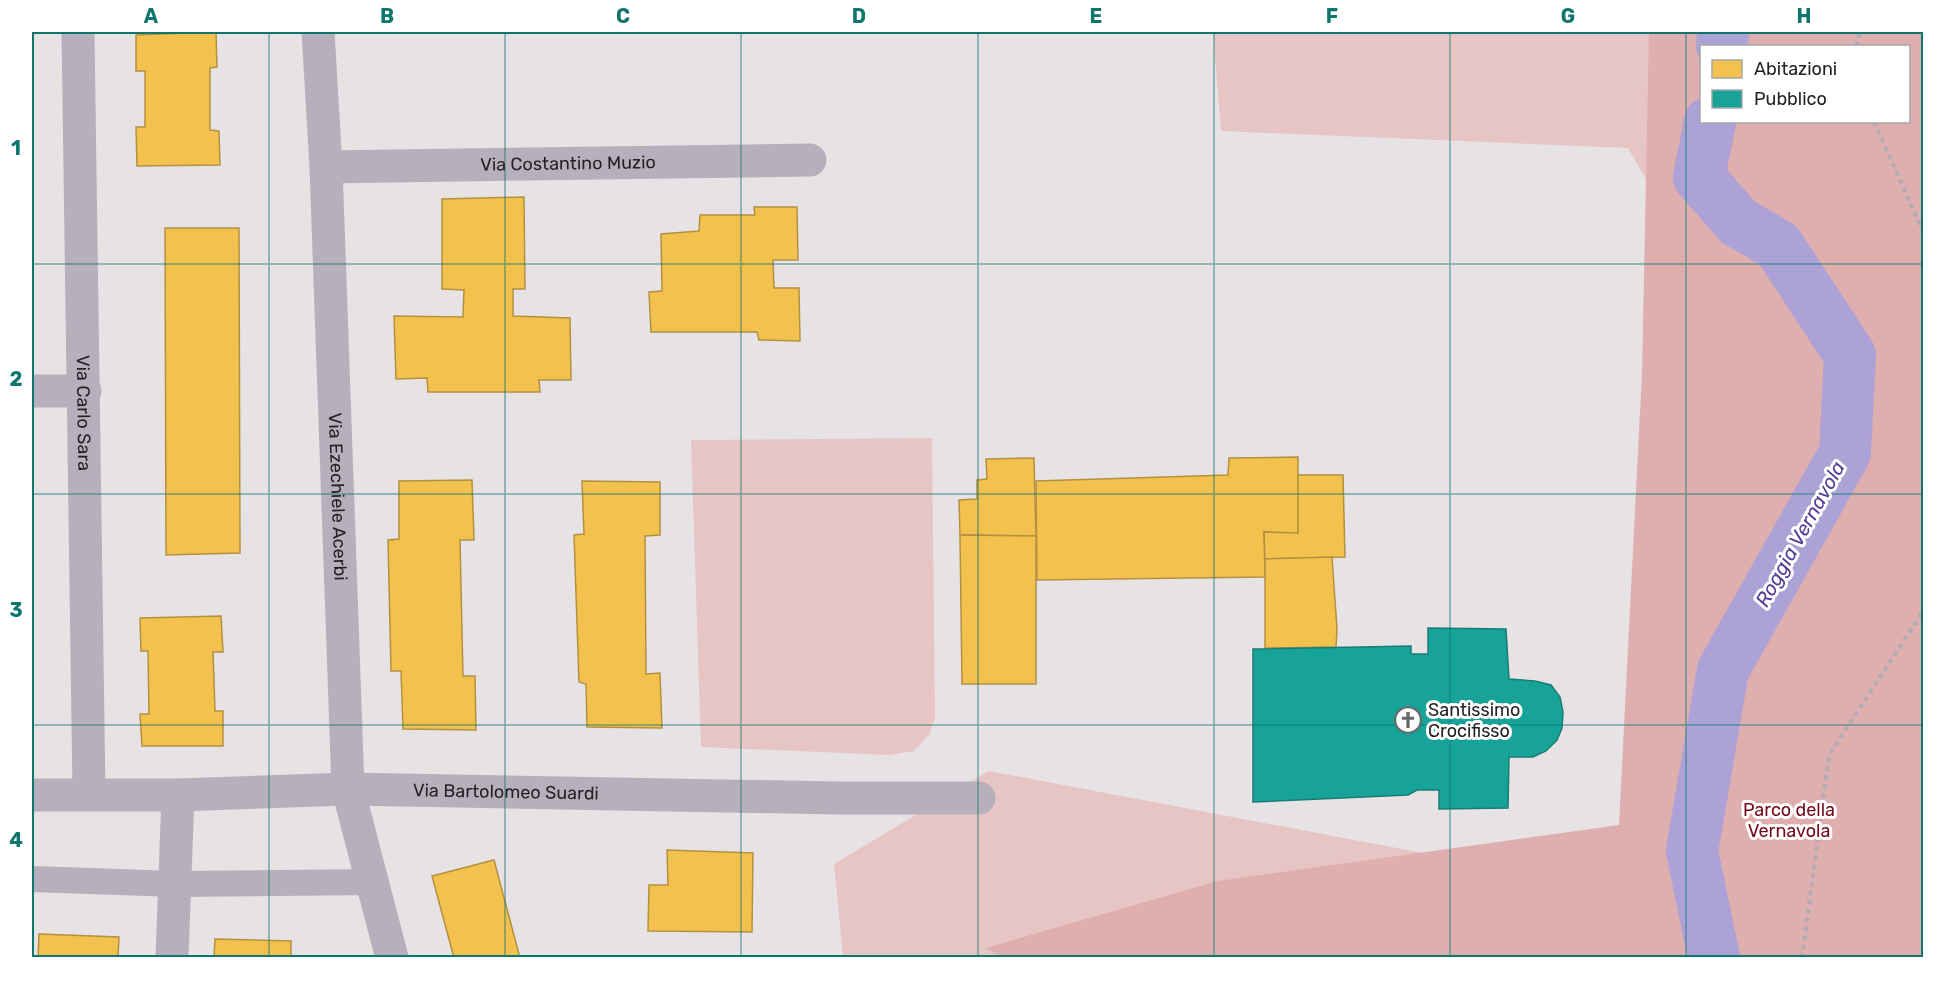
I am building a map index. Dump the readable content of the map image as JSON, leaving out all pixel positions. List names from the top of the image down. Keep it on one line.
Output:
{"streets":{"street":["Via Costantino Muzio","Via Carlo Sara","Via Ezechiele Acerbi","Via Bartolomeo Suardi"]},"crossings":[["Via Costantino Muzio","Via Ezechiele Acerbi"],["Via Carlo Sara","Via Bartolomeo Suardi"],["Via Ezechiele Acerbi","Via Bartolomeo Suardi"]],"water":["Roggia Vernavola"],"parks":["Parco della Vernavola"],"places":{"church":["Santissimo Crocifisso"]},"legend":["Abitazioni","Pubblico"],"grid":{"columns":["A","B","C","D","E","F","G","H"],"rows":["1","2","3","4"]}}
